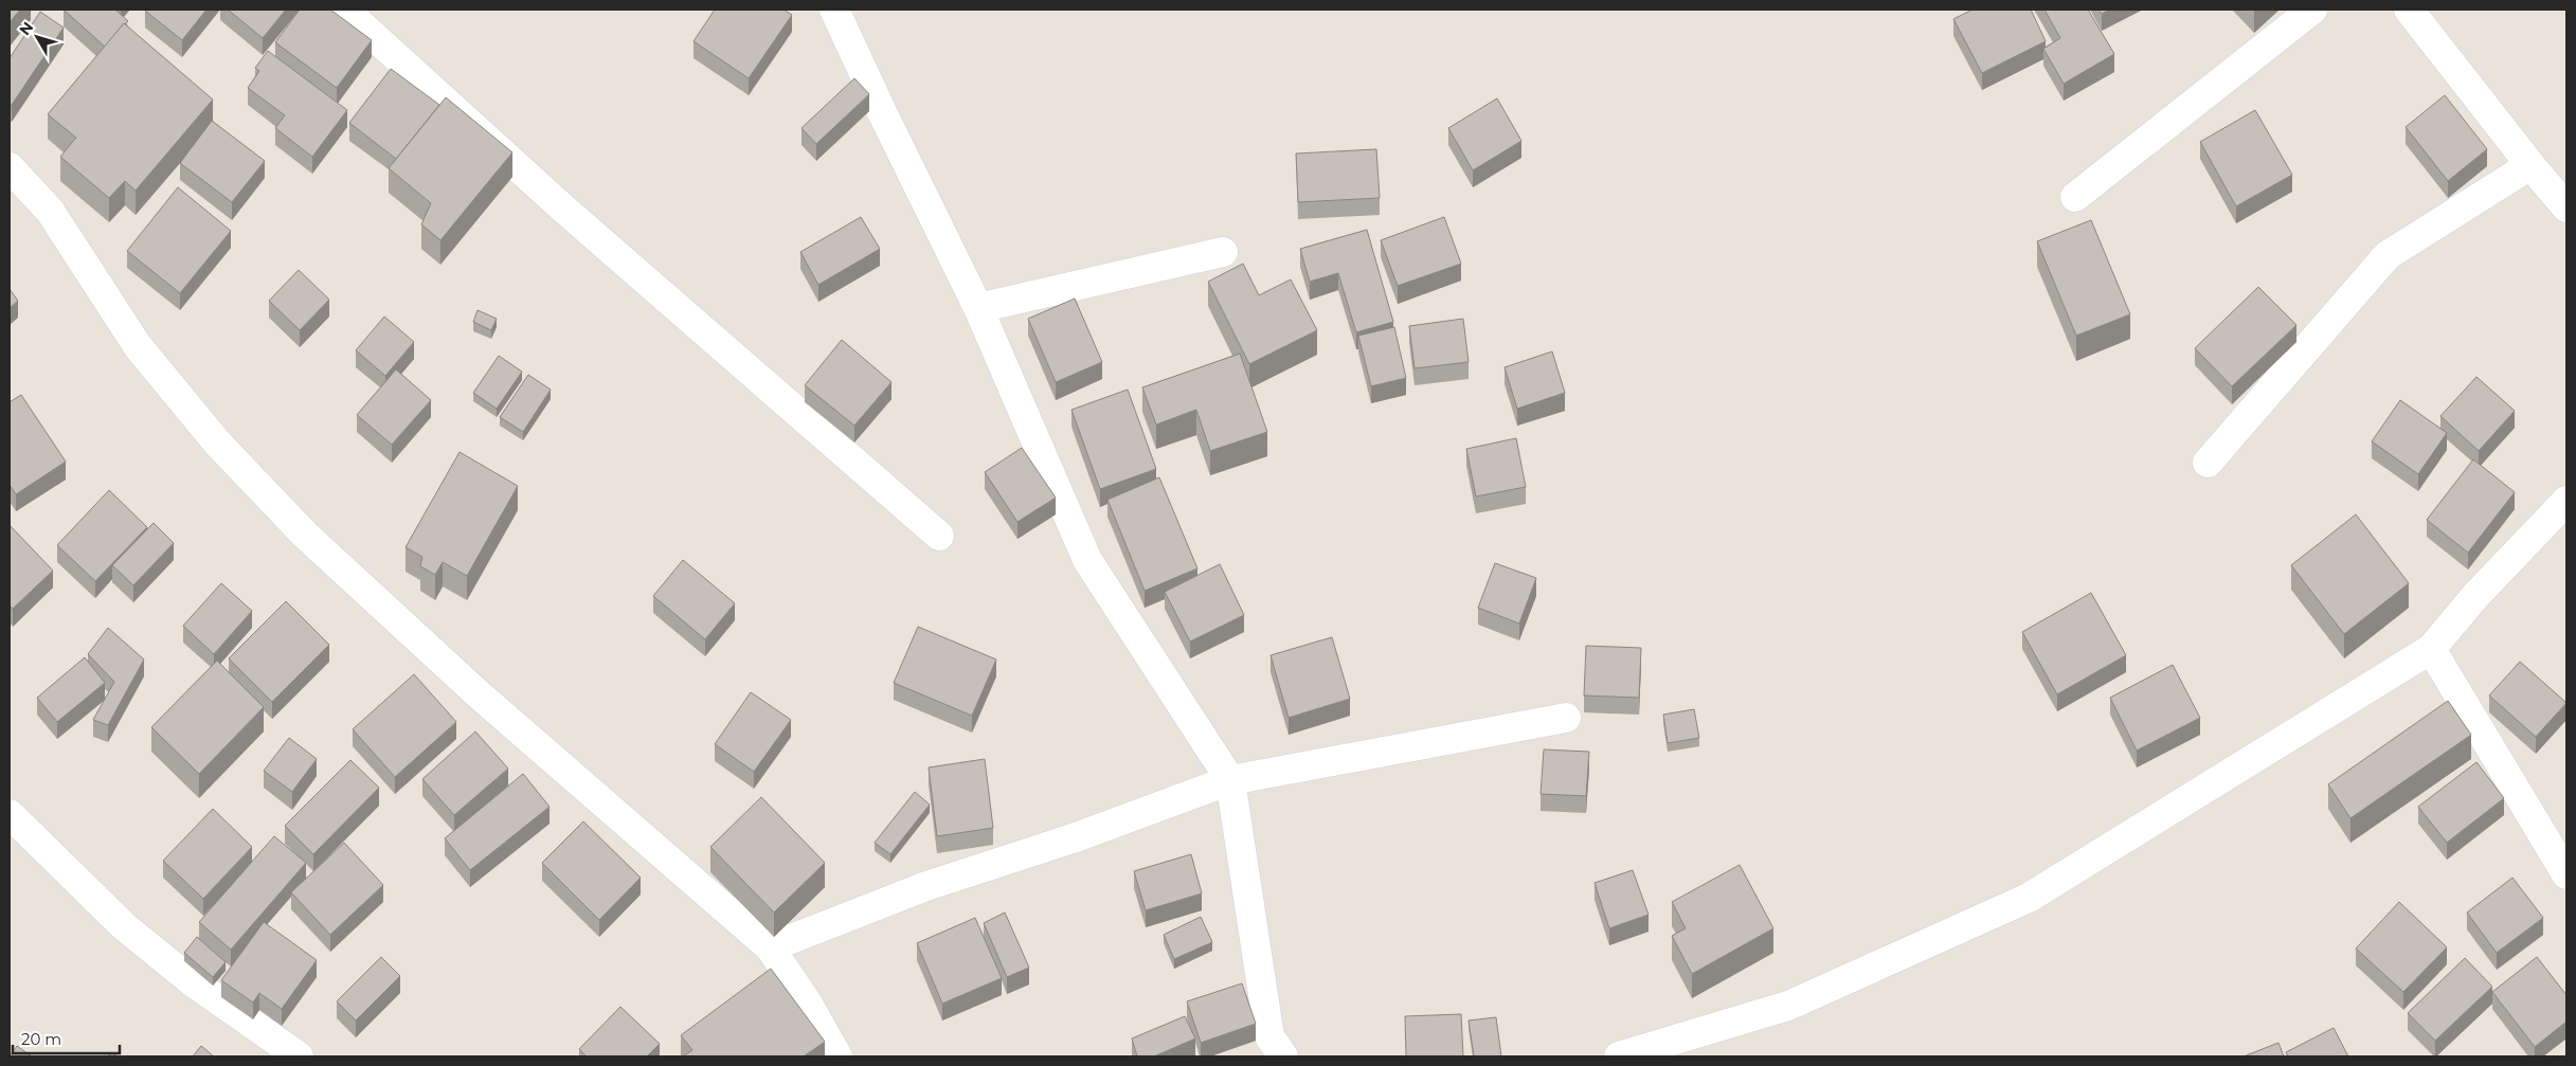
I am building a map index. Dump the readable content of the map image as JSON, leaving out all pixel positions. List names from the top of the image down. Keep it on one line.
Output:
{"scale_bar":"20 m","north":"top left"}
